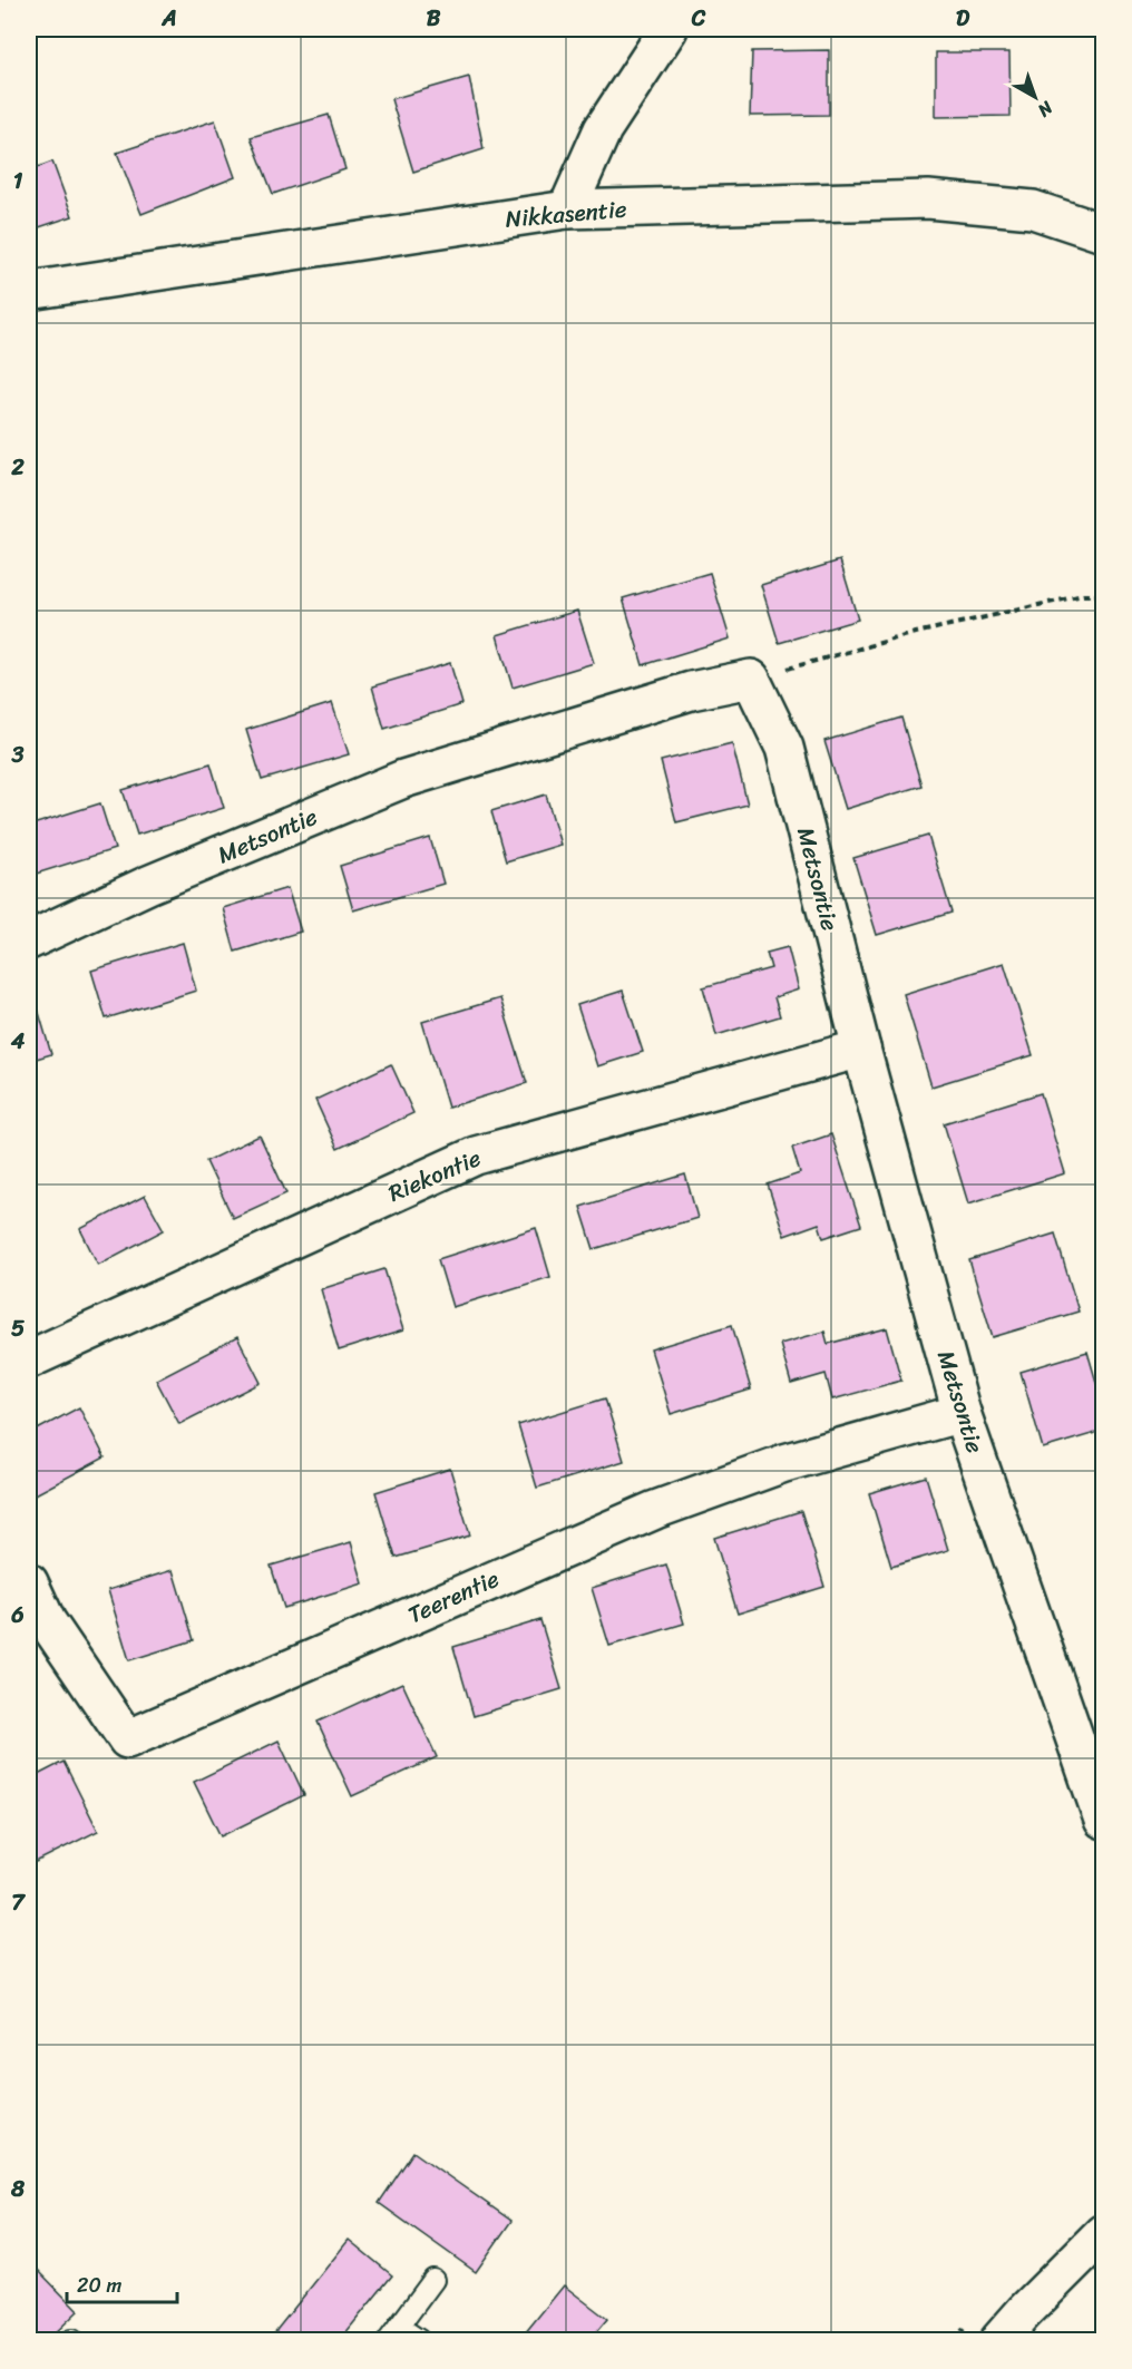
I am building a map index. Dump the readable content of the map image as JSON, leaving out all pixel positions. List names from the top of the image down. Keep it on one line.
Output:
{"streets":{"street":["Nikkasentie","Metsontie","Riekontie","Teerentie"]},"crossings":[["Metsontie","Riekontie"],["Metsontie","Teerentie"]],"scale_bar":"20 m","north":"bottom right","grid":{"columns":["A","B","C","D"],"rows":["1","2","3","4","5","6","7","8"]}}
